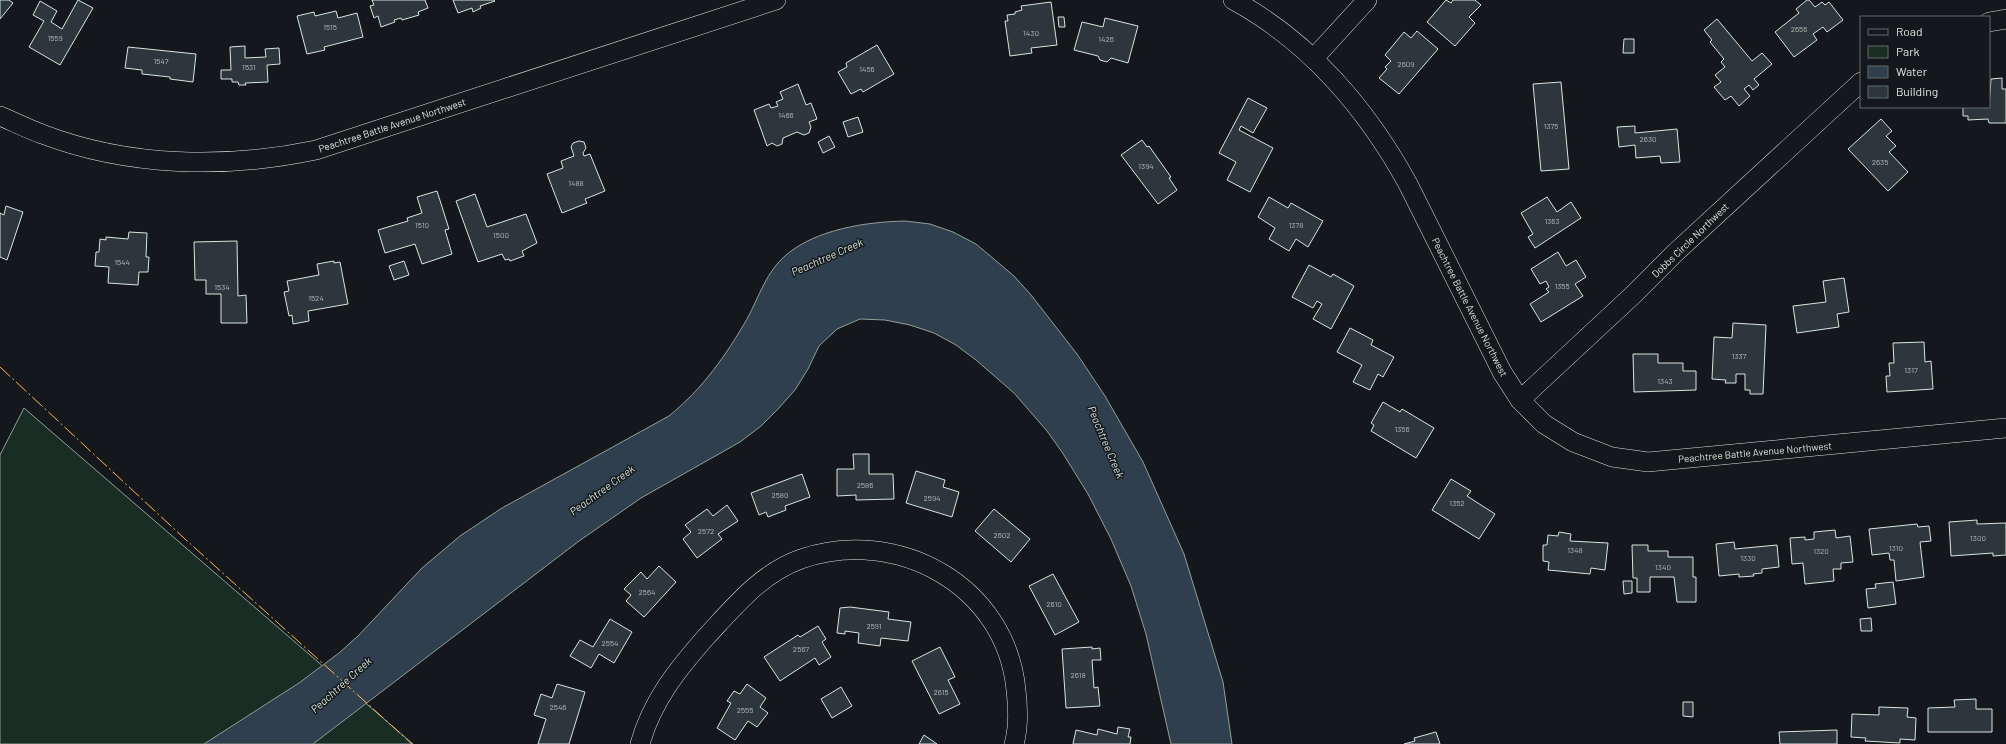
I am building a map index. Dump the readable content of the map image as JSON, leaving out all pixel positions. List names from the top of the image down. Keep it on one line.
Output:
{"streets":{"street":["Peachtree Battle Avenue Northwest","Dobbs Circle Northwest"]},"crossings":[["Peachtree Battle Avenue Northwest","Dobbs Circle Northwest"]],"water":["Peachtree Creek"],"house_numbers":["1515","2656","1430","1559","1426","1547","2609","1531","1456","1466","1375","2630","2635","1394","1488","1363","1510","1378","1500","1544","1355","1534","1524","1337","1317","1343","1356","2586","2580","2594","1352","2572","2602","1300","1310","1348","1320","1330","1340","2564","2610","2591","2554","2567","2618","2615","2546","2555"],"legend":["Road","Park","Water","Building"]}
